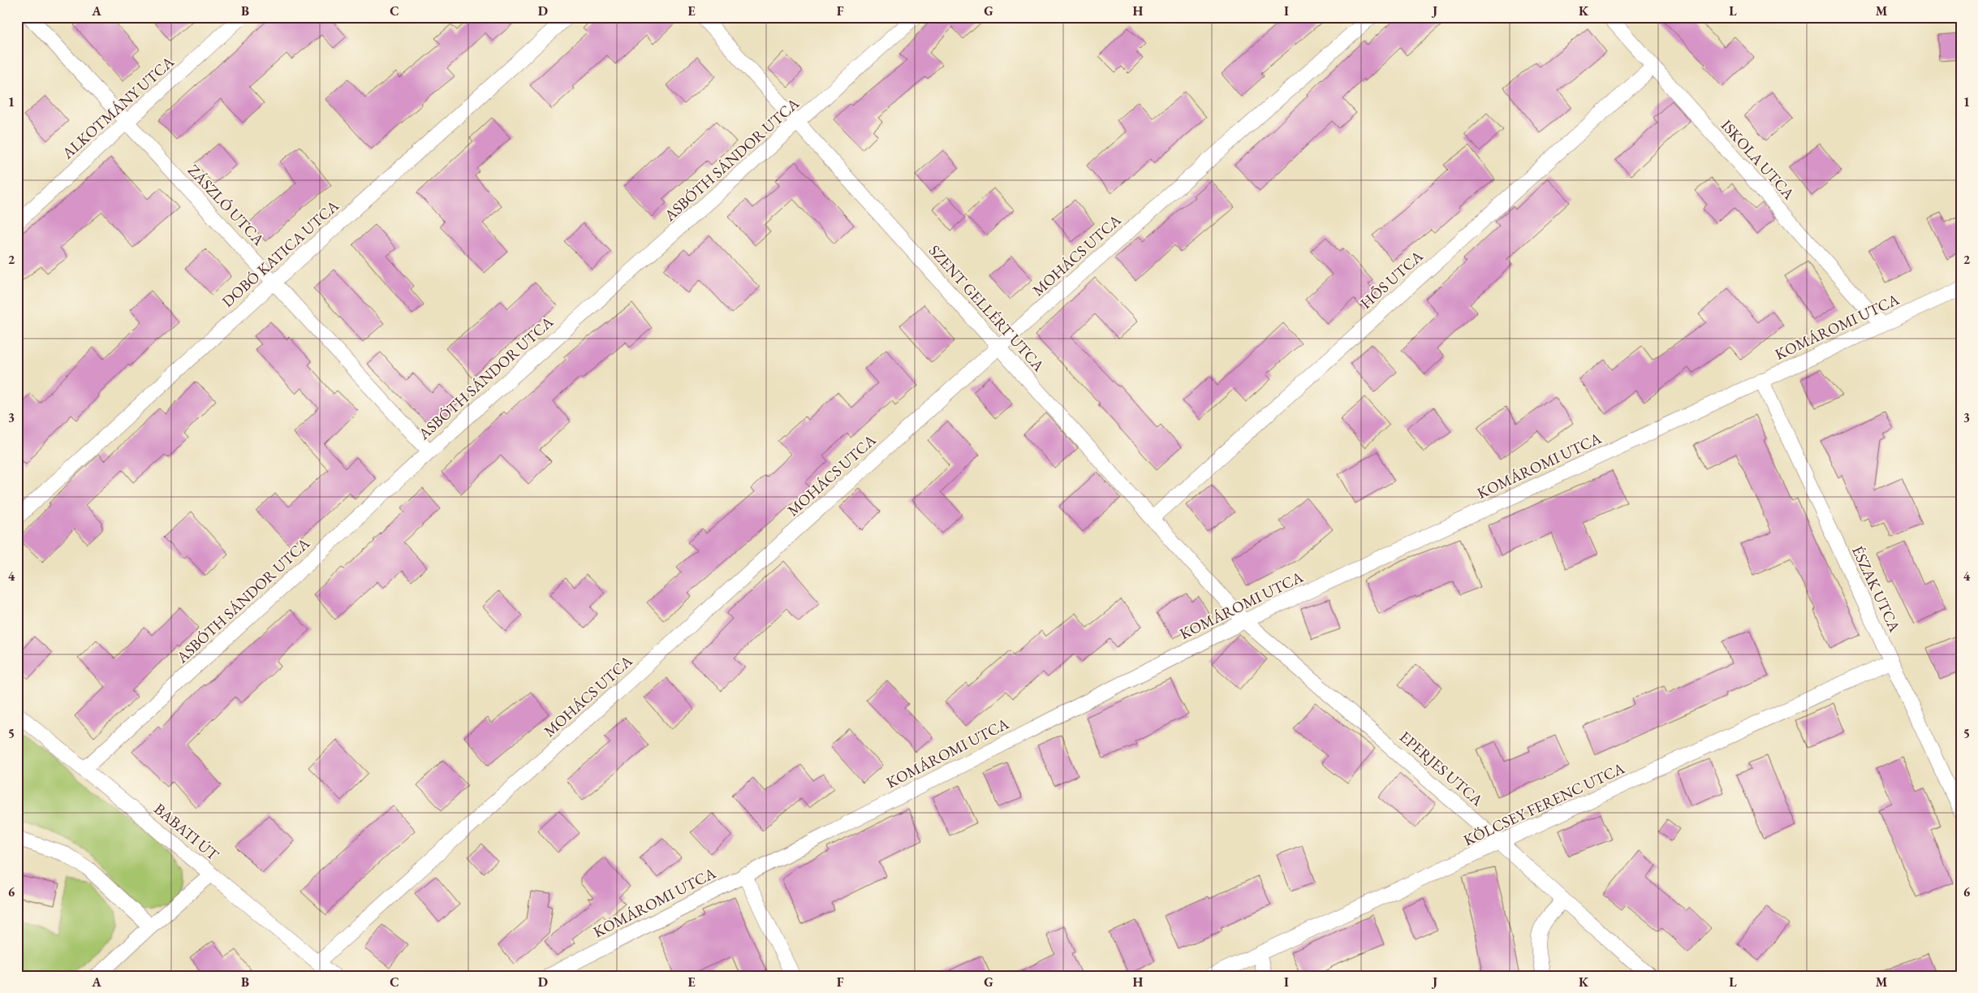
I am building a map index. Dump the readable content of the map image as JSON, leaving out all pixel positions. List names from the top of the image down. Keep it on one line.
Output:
{"streets":{"street":["ALKOTMÁNY UTCA","ASBÓTH SÁNDOR UTCA","ISKOLA UTCA","ZÁSZLÓ UTCA","DOBÓ KATICA UTCA","MOHÁCS UTCA","HŐS UTCA","SZENT GELLÉRT UTCA","KOMÁROMI UTCA","ÉSZAK UTCA","EPERJES UTCA","KÖLCSEY FERENC UTCA","BABATI ÚT"]},"crossings":[["ALKOTMÁNY UTCA","ZÁSZLÓ UTCA"],["ASBÓTH SÁNDOR UTCA","ZÁSZLÓ UTCA"],["ASBÓTH SÁNDOR UTCA","SZENT GELLÉRT UTCA"],["ASBÓTH SÁNDOR UTCA","BABATI ÚT"],["ISKOLA UTCA","HŐS UTCA"],["ISKOLA UTCA","KOMÁROMI UTCA"],["ZÁSZLÓ UTCA","DOBÓ KATICA UTCA"],["MOHÁCS UTCA","SZENT GELLÉRT UTCA"],["MOHÁCS UTCA","BABATI ÚT"],["HŐS UTCA","SZENT GELLÉRT UTCA"],["SZENT GELLÉRT UTCA","KOMÁROMI UTCA"],["SZENT GELLÉRT UTCA","EPERJES UTCA"],["KOMÁROMI UTCA","ÉSZAK UTCA"],["KOMÁROMI UTCA","EPERJES UTCA"],["ÉSZAK UTCA","KÖLCSEY FERENC UTCA"],["EPERJES UTCA","KÖLCSEY FERENC UTCA"]],"grid":{"columns":["A","B","C","D","E","F","G","H","I","J","K","L","M"],"rows":["1","2","3","4","5","6"]}}
